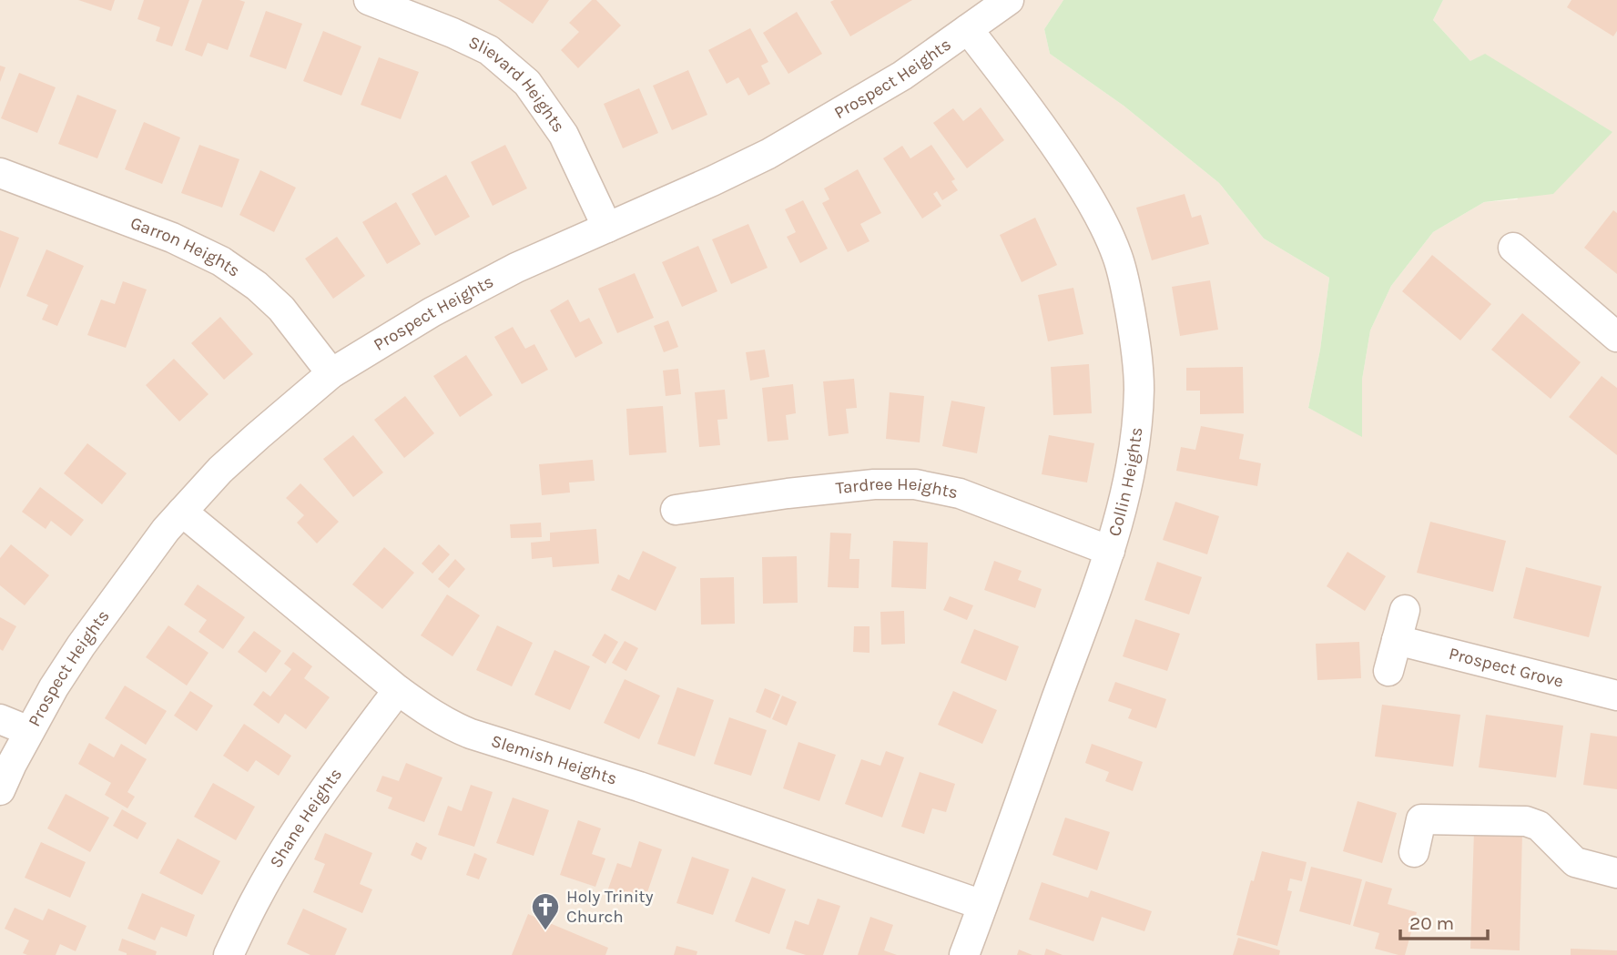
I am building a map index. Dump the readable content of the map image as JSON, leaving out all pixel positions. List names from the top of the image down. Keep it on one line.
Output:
{"streets":{"street":["Prospect Heights","Slievard Heights","Garron Heights","Collin Heights","Tardree Heights","Prospect Grove","Slemish Heights","Shane Heights"]},"crossings":[["Prospect Heights","Slievard Heights"],["Prospect Heights","Garron Heights"],["Prospect Heights","Collin Heights"],["Prospect Heights","Slemish Heights"],["Collin Heights","Tardree Heights"],["Collin Heights","Slemish Heights"],["Slemish Heights","Shane Heights"]],"places":{"church":["Holy Trinity Church"]},"scale_bar":"20 m"}
